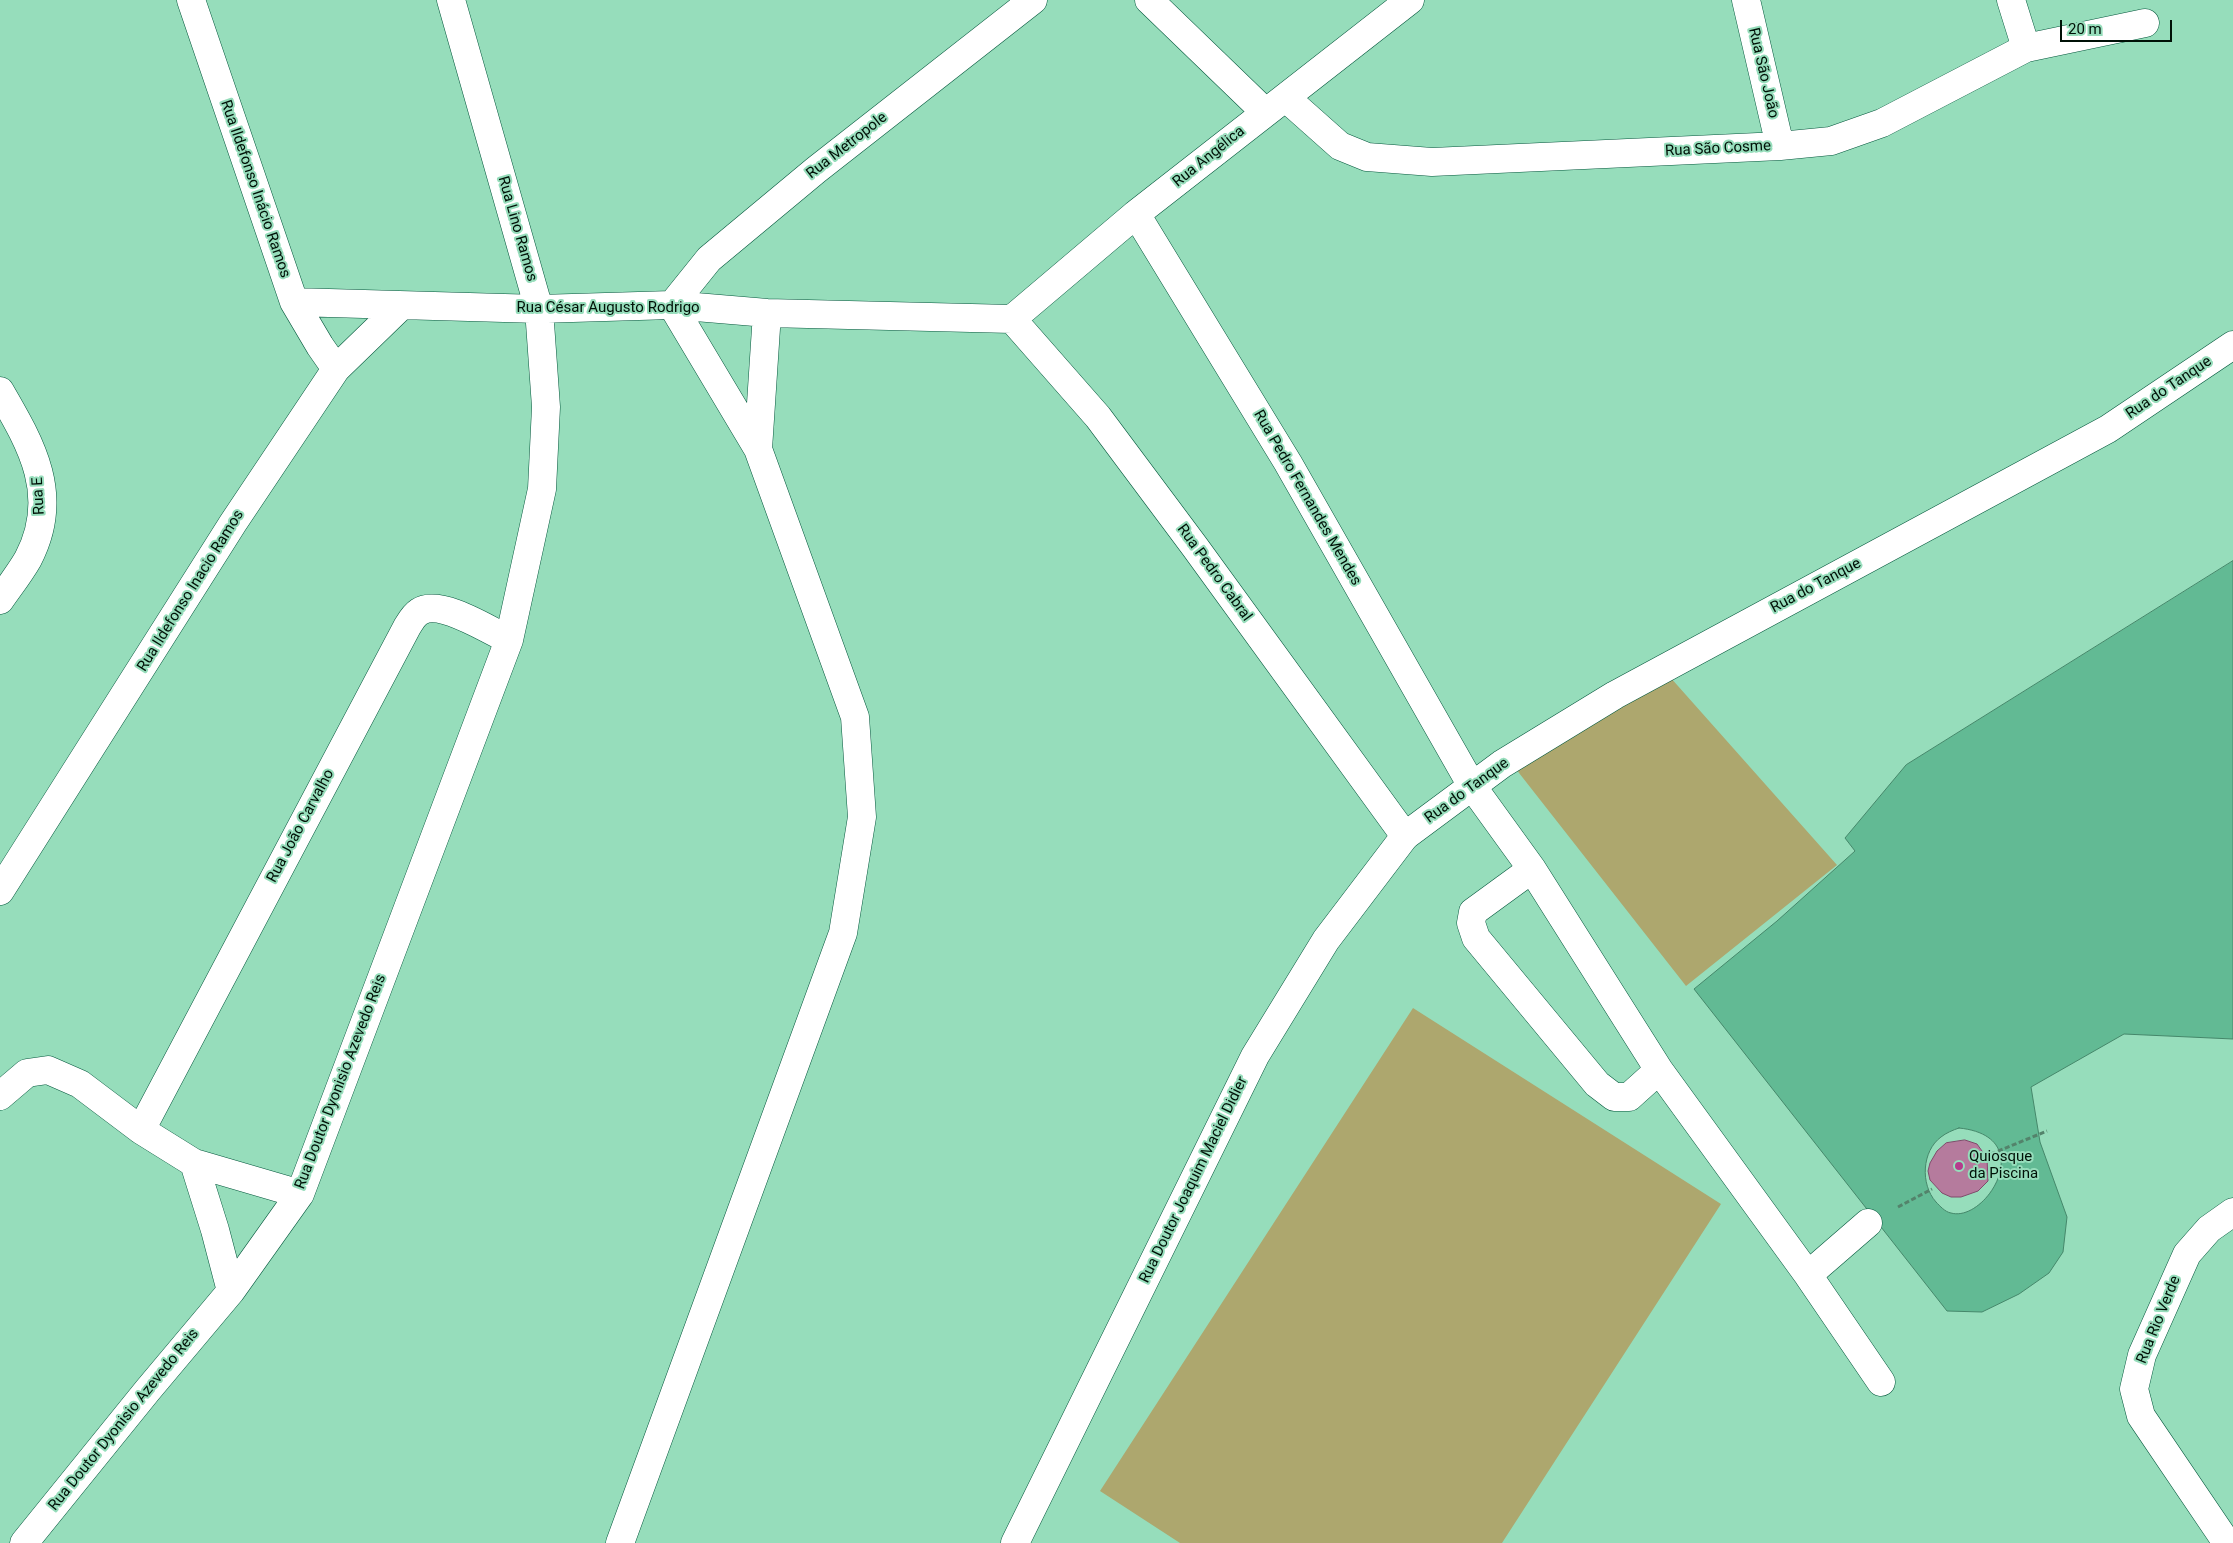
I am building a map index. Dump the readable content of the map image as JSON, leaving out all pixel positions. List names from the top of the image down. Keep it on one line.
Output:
{"streets":{"street":["Rua São João","Rua Metropole","Rua São Cosme","Rua Angélica","Rua Ildefonso Inácio Ramos","Rua Lino Ramos","Rua César Augusto Rodrigo","Rua do Tanque","Rua E","Rua Pedro Fernandes Mendes","Rua Pedro Cabral","Rua Ildefonso Inacio Ramos","Rua João Carvalho","Rua Doutor Dyonisio Azevedo Reis","Rua Doutor Joaquim Maciel Didier","Rua Rio Verde"]},"crossings":[["Rua São João","Rua São Cosme"],["Rua Metropole","Rua César Augusto Rodrigo"],["Rua São Cosme","Rua Angélica"],["Rua Angélica","Rua César Augusto Rodrigo"],["Rua Angélica","Rua Pedro Fernandes Mendes"],["Rua Angélica","Rua Pedro Cabral"],["Rua Ildefonso Inácio Ramos","Rua César Augusto Rodrigo"],["Rua Ildefonso Inácio Ramos","Rua Ildefonso Inacio Ramos"],["Rua Lino Ramos","Rua César Augusto Rodrigo"],["Rua Lino Ramos","Rua João Carvalho"],["Rua Lino Ramos","Rua Doutor Dyonisio Azevedo Reis"],["Rua César Augusto Rodrigo","Rua Pedro Cabral"],["Rua César Augusto Rodrigo","Rua Ildefonso Inacio Ramos"],["Rua do Tanque","Rua Pedro Fernandes Mendes"],["Rua do Tanque","Rua Pedro Cabral"],["Rua do Tanque","Rua Doutor Joaquim Maciel Didier"],["Rua Pedro Cabral","Rua Doutor Joaquim Maciel Didier"],["Rua João Carvalho","Rua Doutor Dyonisio Azevedo Reis"]],"places":["Quiosque da Piscina"],"scale_bar":"20 m"}
